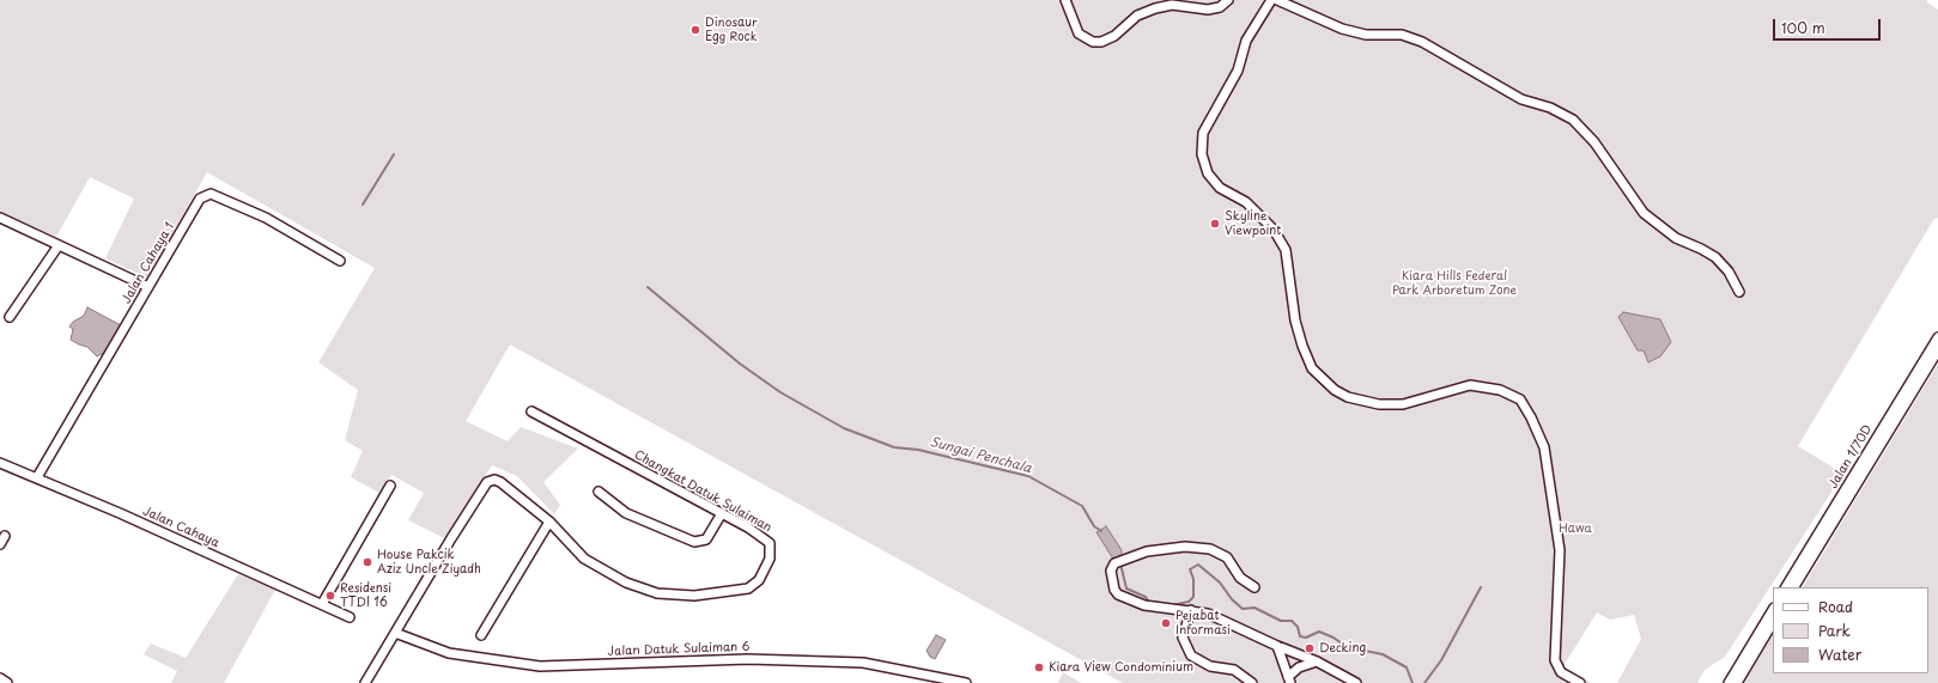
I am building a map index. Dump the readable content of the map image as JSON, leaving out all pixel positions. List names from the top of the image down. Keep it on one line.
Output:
{"streets":{"street":["Jalan Cahaya 1","Jalan 1/70D","Changkat Datuk Sulaiman","Jalan Cahaya","Jalan Datuk Sulaiman 6"]},"crossings":[["Jalan Cahaya 1","Jalan Cahaya"],["Changkat Datuk Sulaiman","Jalan Datuk Sulaiman 6"]],"water":["Sungai Penchala"],"parks":["Kiara Hills Federal Park Arboretum Zone","Hawa"],"places":["Dinosaur Egg Rock","Skyline Viewpoint","House Pakcik Aziz Uncle Ziyadh","Residensi TTDI 16","Pejabat Informasi","Decking","Kiara View Condominium"],"legend":["Road","Park","Water"],"scale_bar":"100 m"}
